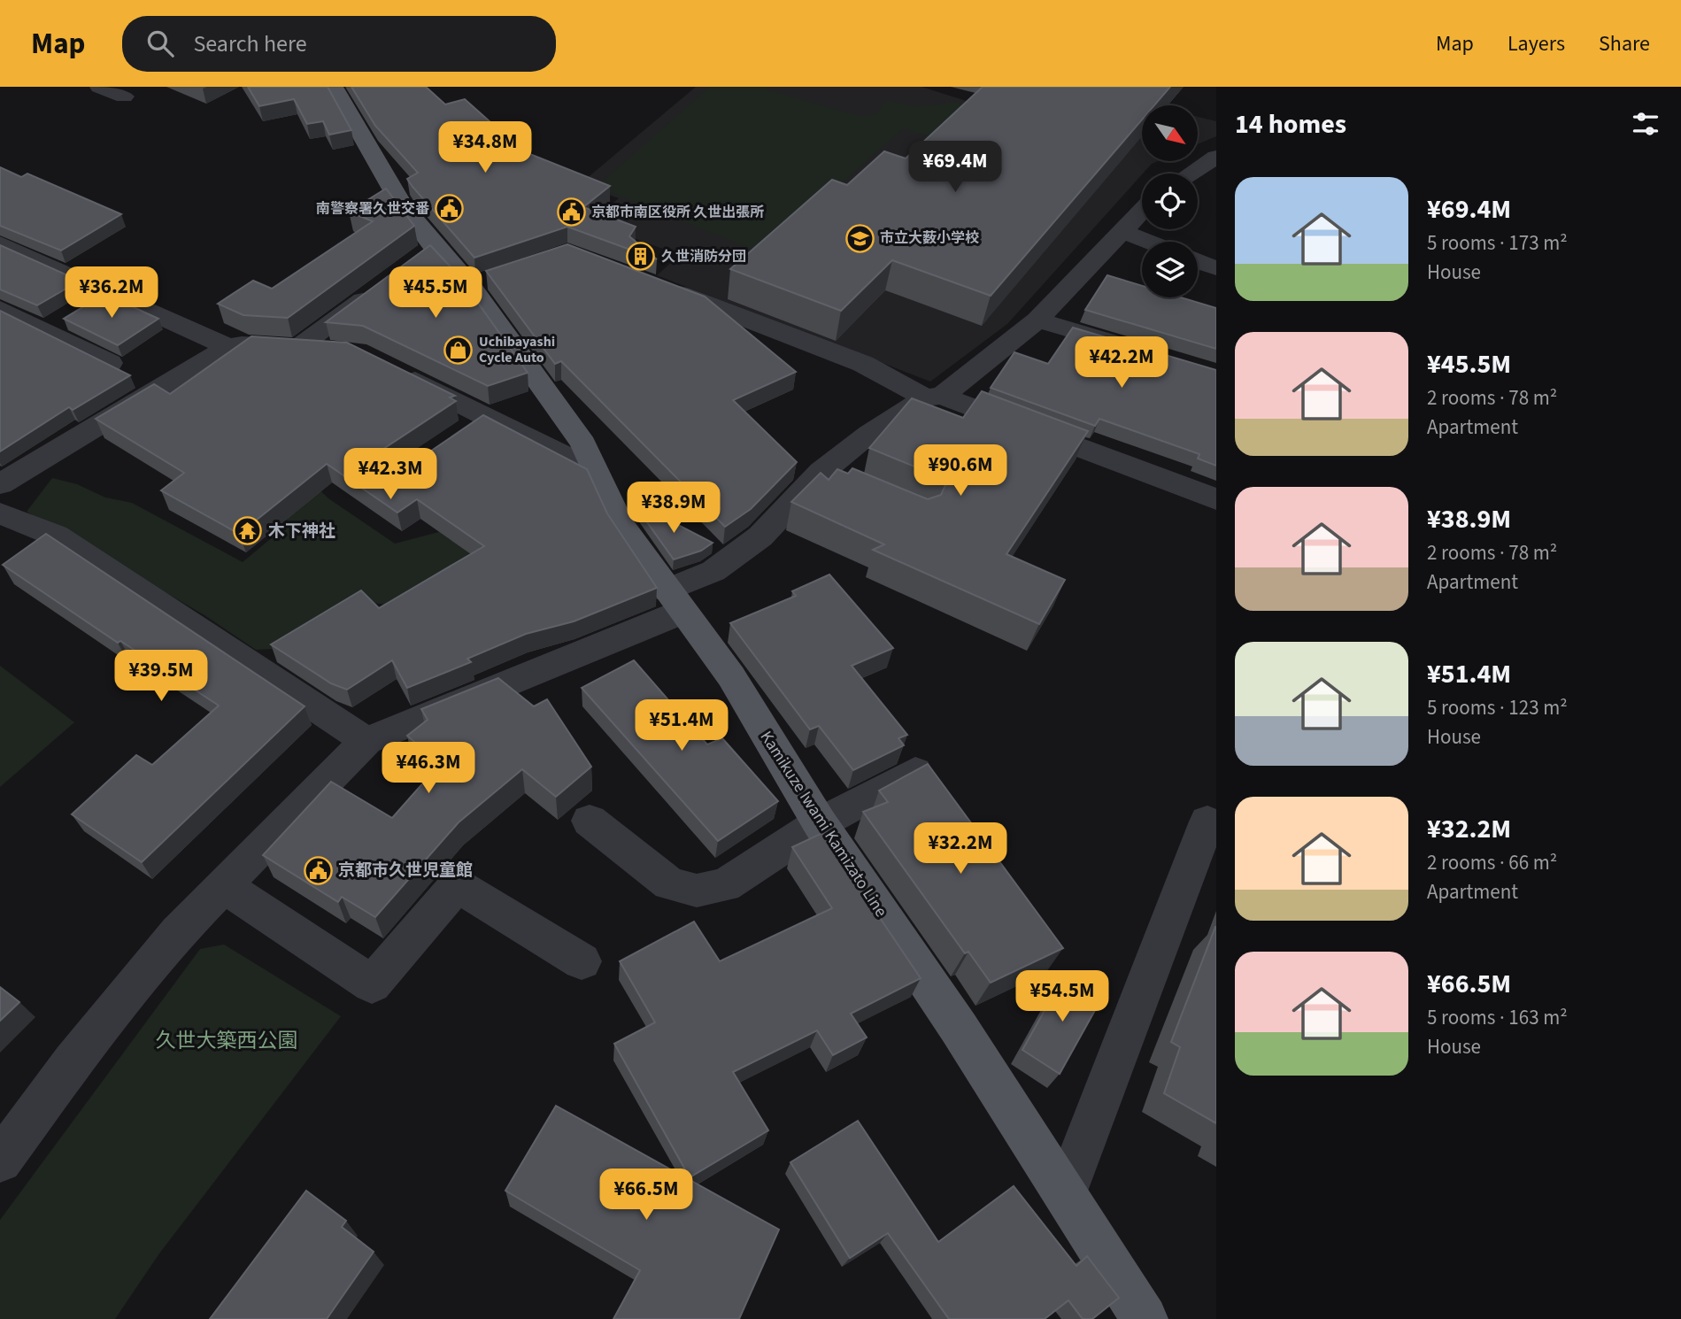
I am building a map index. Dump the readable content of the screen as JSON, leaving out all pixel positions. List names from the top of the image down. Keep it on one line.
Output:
{"streets":{"main road":["Kamikuze Iwami Kamizato Line"]},"parks":["久世大築西公園"],"places":{"public building":["南警察署久世交番","京都市南区役所 久世出張所","京都市久世児童館"],"school or university":["市立大薮小学校"],"building":["久世消防分団"],"shop":["Uchibayashi Cycle Auto"],"temple":["木下神社"]},"north":"bottom right","page":{"header":"Map","search":"Search here","nav":["Map","Layers","Share"],"heading":"14 homes","price":["¥34.8M","¥69.4M","¥36.2M","¥45.5M","¥42.2M","¥90.6M","¥42.3M","¥38.9M","¥39.5M","¥51.4M","¥46.3M","¥32.2M","¥54.5M","¥66.5M"],"list":[{"name":"¥69.4M","note":"5 rooms · 173 m² · House"},{"name":"¥45.5M","note":"2 rooms · 78 m² · Apartment"},{"name":"¥38.9M","note":"2 rooms · 78 m² · Apartment"},{"name":"¥51.4M","note":"5 rooms · 123 m² · House"},{"name":"¥32.2M","note":"2 rooms · 66 m² · Apartment"},{"name":"¥66.5M","note":"5 rooms · 163 m² · House"}]}}
